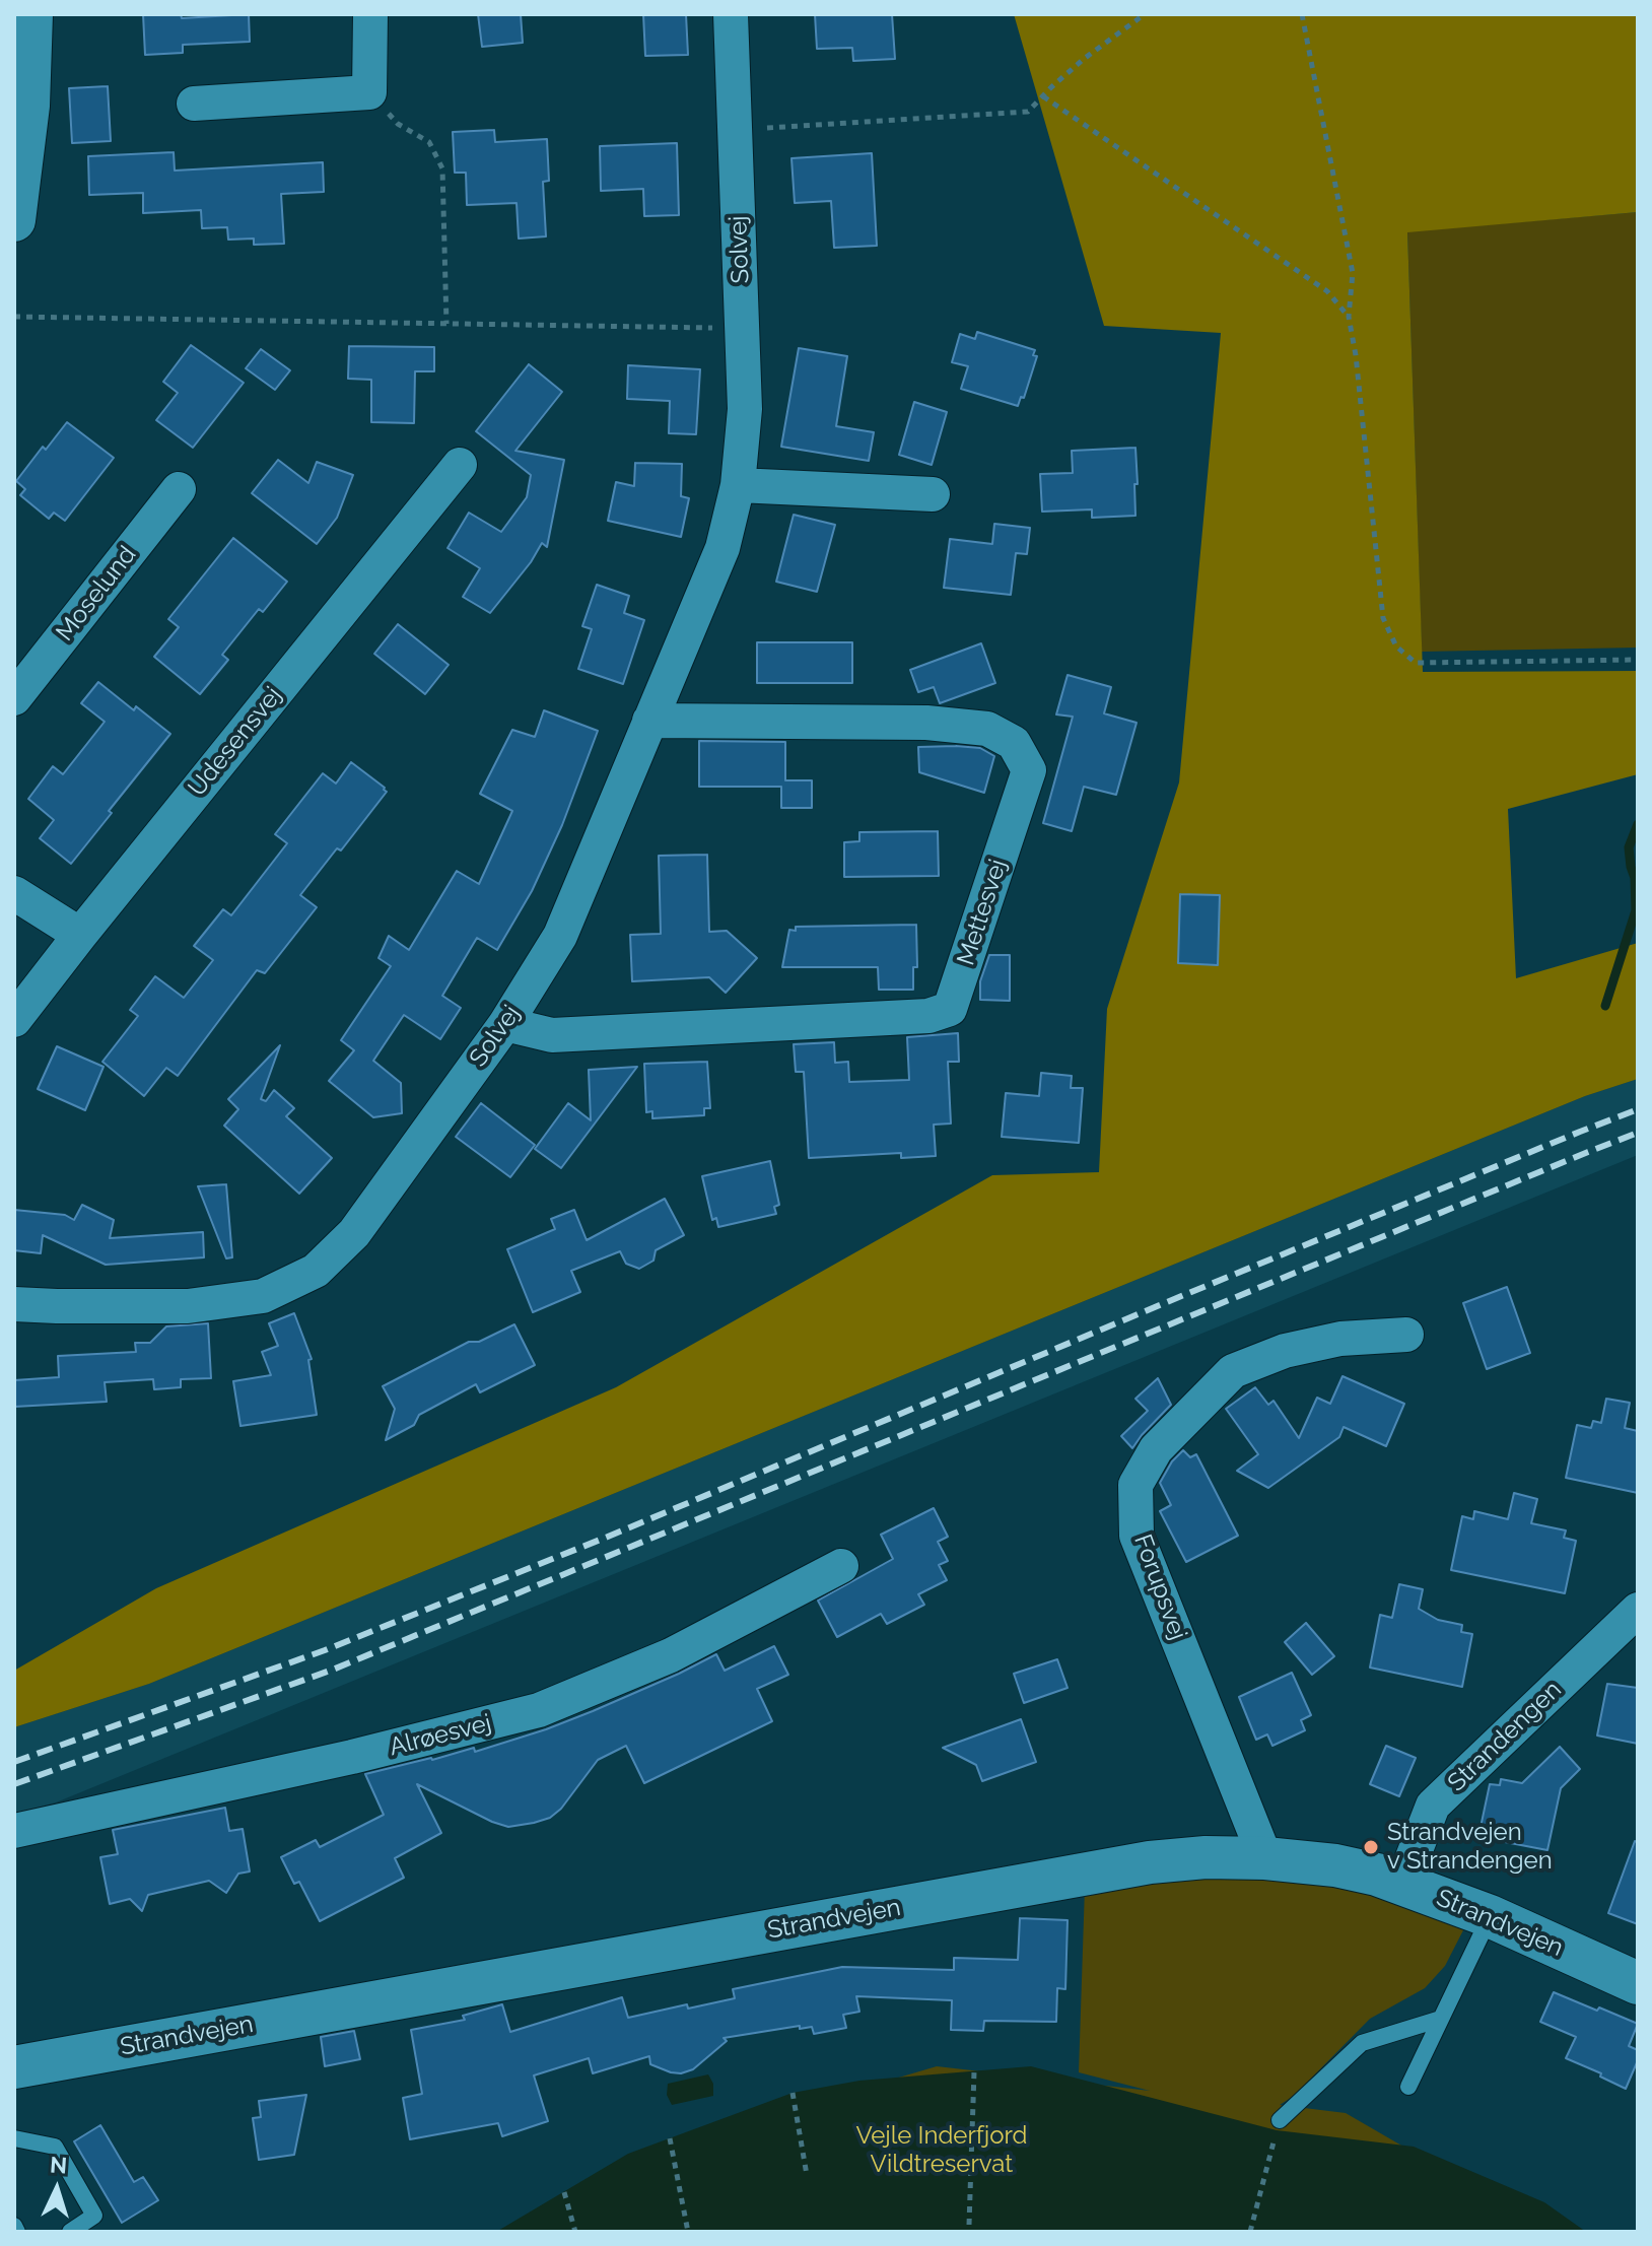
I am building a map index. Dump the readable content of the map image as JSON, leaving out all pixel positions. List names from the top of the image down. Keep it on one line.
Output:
{"streets":{"street":["Solvej","Moselund","Udesensvej","Mettesvej","Forupsvej","Alrøesvej","Strandengen","Strandvejen"]},"crossings":[["Solvej","Mettesvej"],["Forupsvej","Strandvejen"],["Strandengen","Strandvejen"]],"parks":["Vejle Inderfjord Vildtreservat"],"places":["Strandvejen v Strandengen"],"north":"top"}
